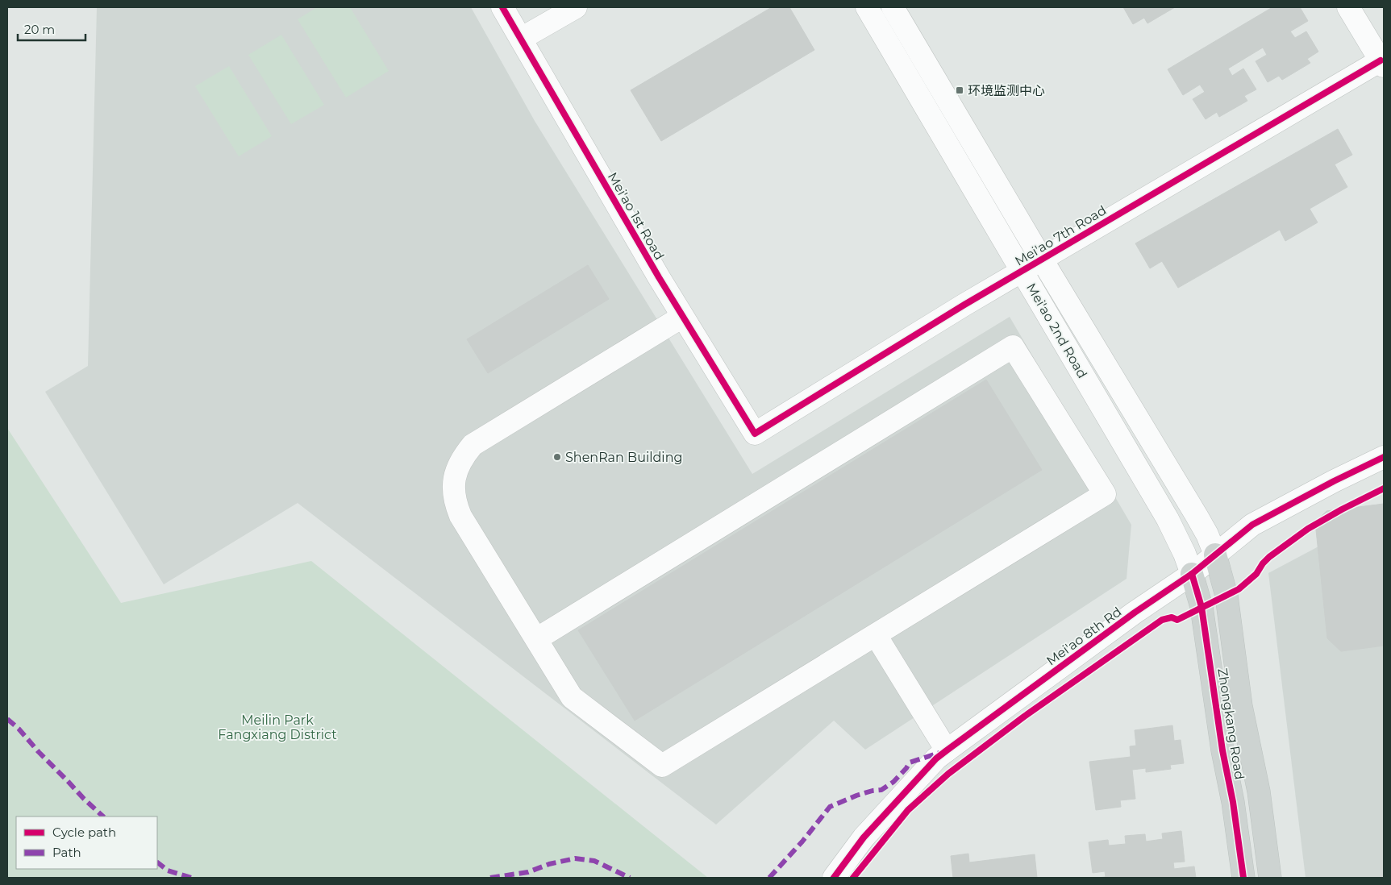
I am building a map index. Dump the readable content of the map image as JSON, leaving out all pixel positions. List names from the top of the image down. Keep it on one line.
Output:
{"streets":{"main road":["Zhongkang Road"],"street":["Mei'ao 1st Road","Mei'ao 7th Road","Mei'ao 2nd Road","Mei'ao 8th Rd"]},"crossings":[["Mei'ao 1st Road","Mei'ao 7th Road"],["Mei'ao 7th Road","Mei'ao 2nd Road"],["Mei'ao 2nd Road","Mei'ao 8th Rd"],["Mei'ao 2nd Road","Zhongkang Road"],["Mei'ao 8th Rd","Zhongkang Road"]],"parks":["Meilin Park Fangxiang District"],"places":{"transit":["环境监测中心"],"other":["ShenRan Building"]},"legend":["Cycle path","Path"],"scale_bar":"20 m"}
